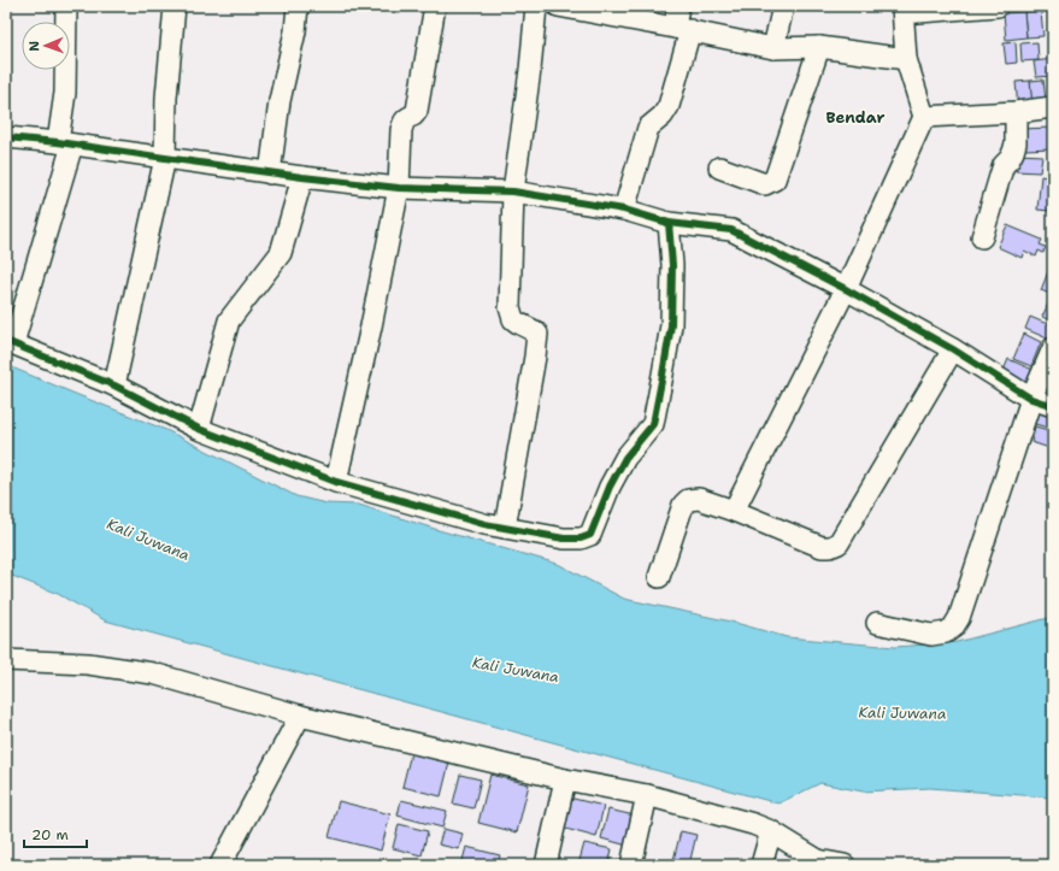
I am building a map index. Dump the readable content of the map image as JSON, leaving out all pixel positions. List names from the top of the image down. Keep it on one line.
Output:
{"districts":["Bendar"],"water":["Kali Juwana"],"scale_bar":"20 m","north":"left"}
